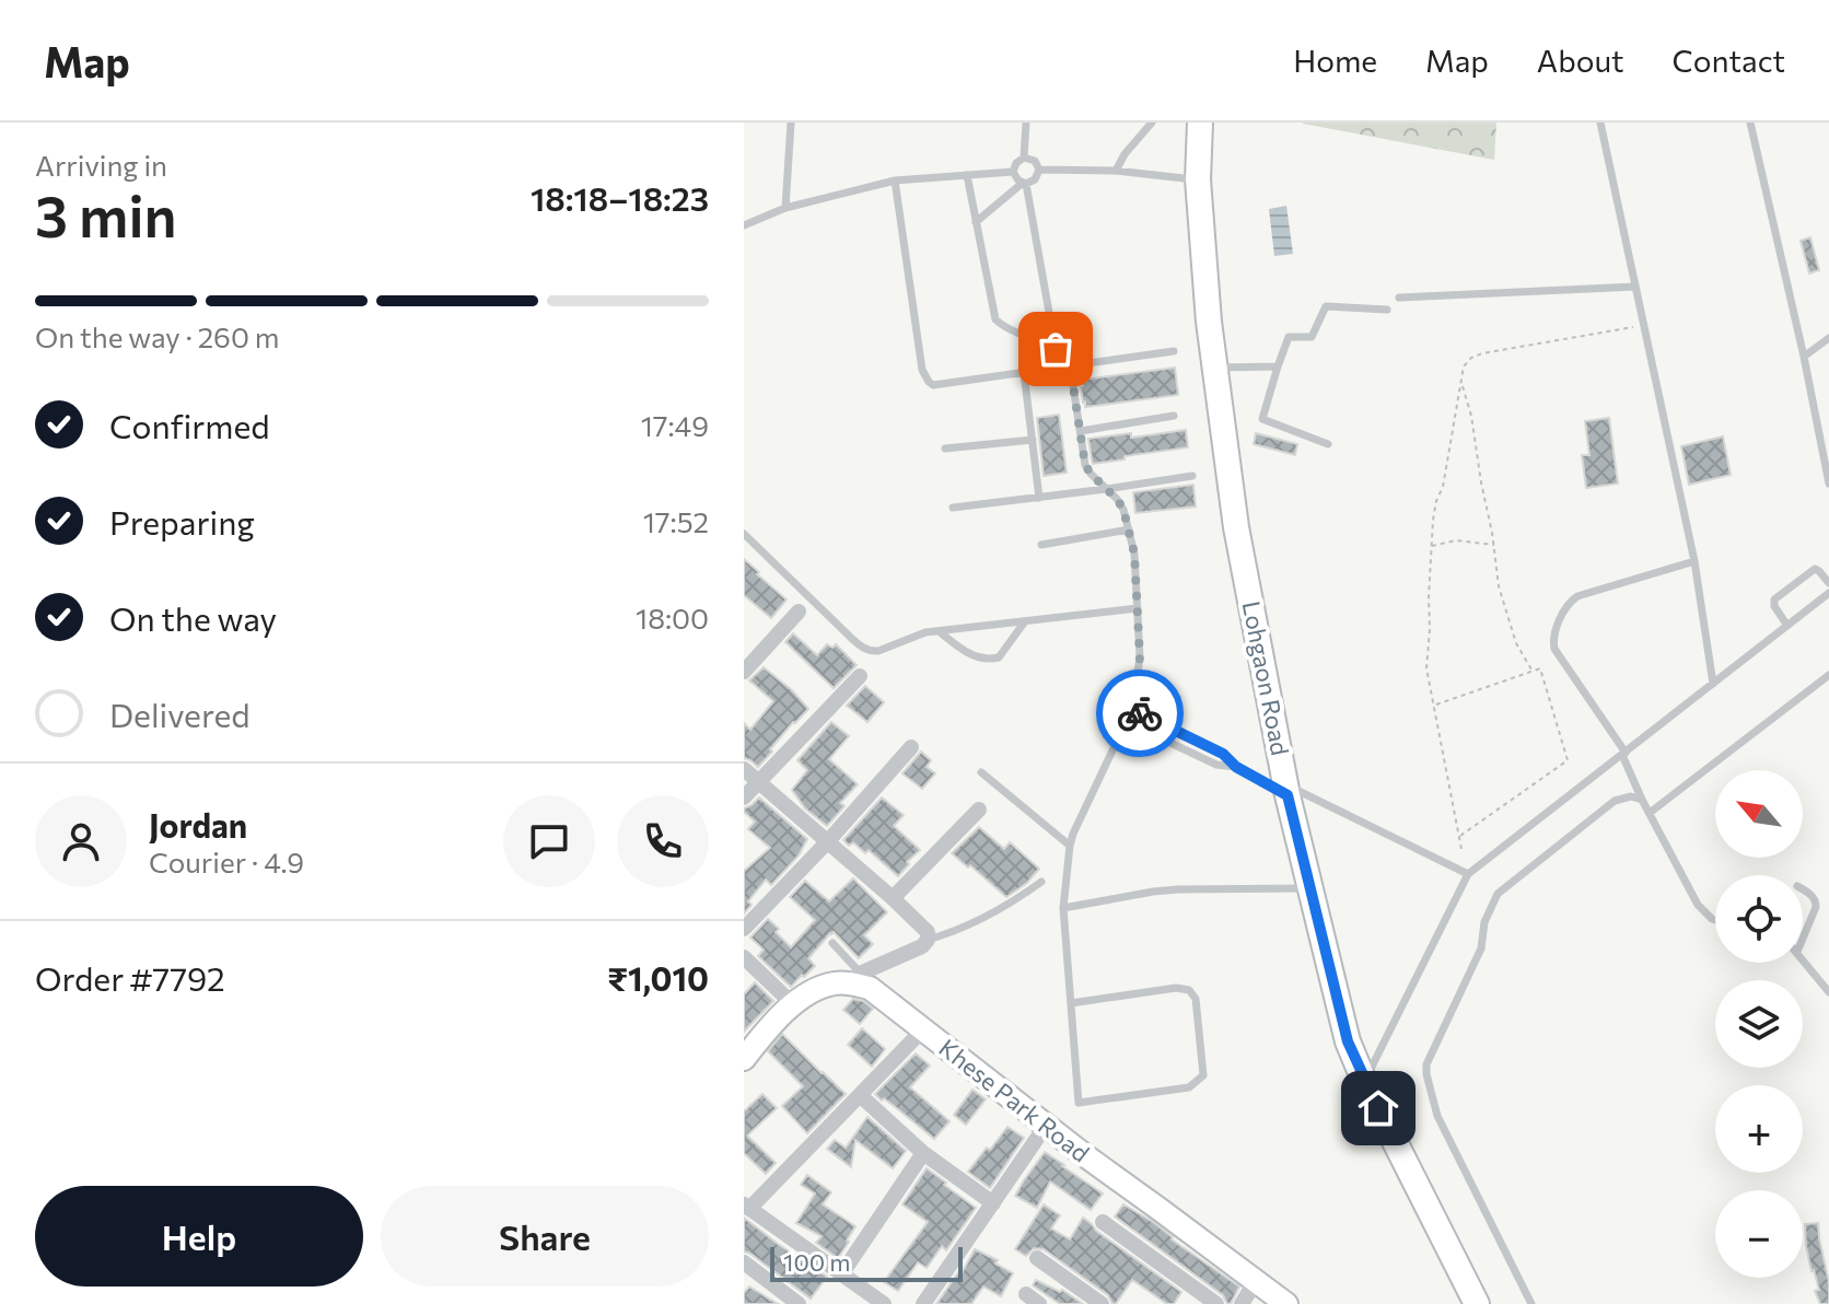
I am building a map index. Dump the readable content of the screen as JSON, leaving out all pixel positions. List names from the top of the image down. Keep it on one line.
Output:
{"streets":{"main road":["Lohgaon Road"],"street":["Khese Park Road"]},"scale_bar":"100 m","north":"top left","page":{"header":"Map","nav":["Home","Map","About","Contact"],"heading":["3 min","Arriving in","18:18–18:23"],"panel":["Jordan","Courier · 4.9","Order #7792","₹1,010"],"bar":"On the way · 260 m","list":[["Confirmed","17:49"],["Preparing","17:52"],["On the way","18:00"],"Delivered"],"map_buttons":["+","−"],"buttons":["Help","Share"],"scale":"100 m"}}
